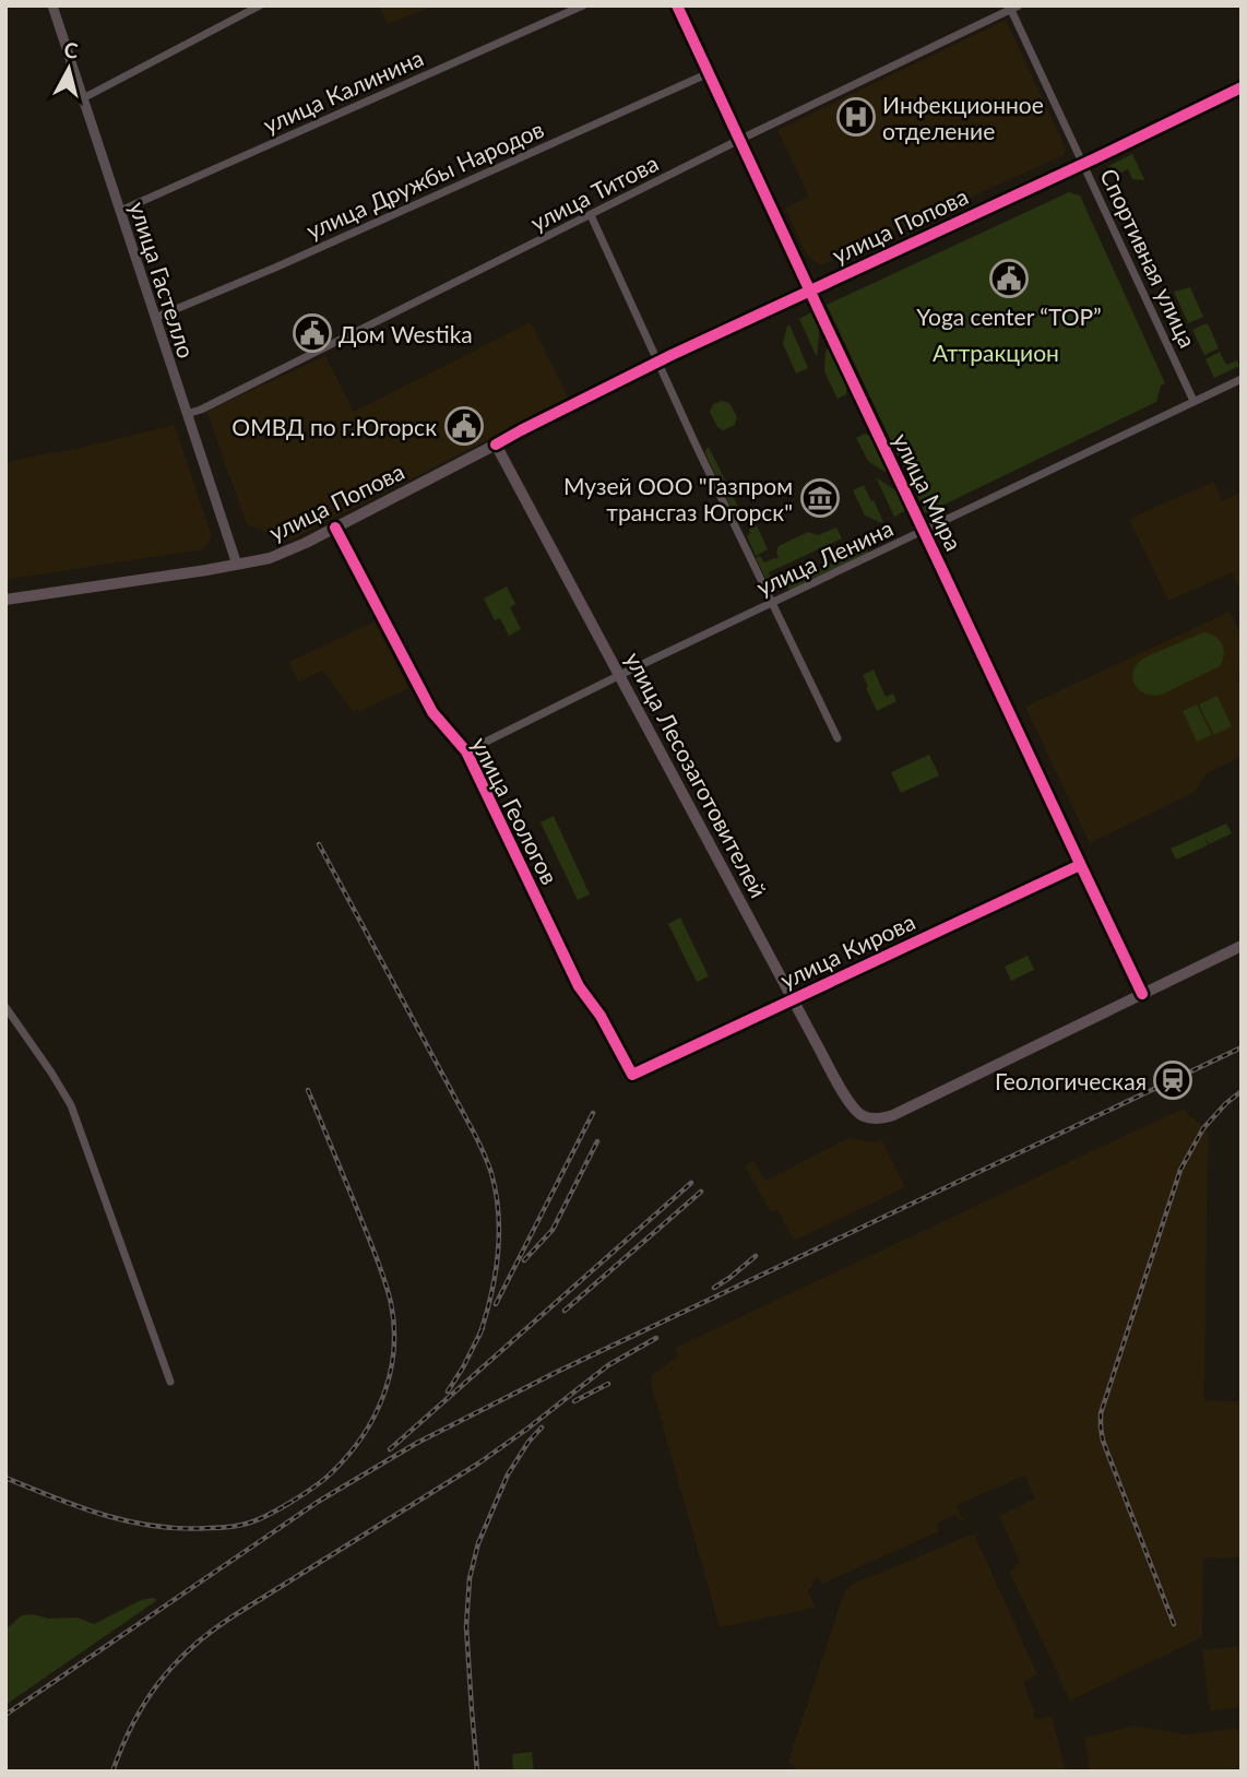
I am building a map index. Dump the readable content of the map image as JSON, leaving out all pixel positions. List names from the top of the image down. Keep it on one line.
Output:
{"streets":{"main road":["улица Попова","улица Лесозаготовителей"],"street":["улица Калинина","улица Дружбы Народов","улица Титова","Спортивная улица","улица Гастелло","улица Мира","улица Ленина","улица Геологов","улица Кирова"]},"crossings":[["улица Калинина","улица Гастелло"],["улица Дружбы Народов","улица Гастелло"],["улица Дружбы Народов","улица Мира"],["улица Титова","Спортивная улица"],["улица Титова","улица Гастелло"],["улица Титова","улица Мира"],["улица Попова","Спортивная улица"],["улица Попова","улица Гастелло"],["улица Попова","улица Мира"],["улица Попова","улица Лесозаготовителей"],["улица Попова","улица Геологов"],["Спортивная улица","улица Ленина"],["улица Мира","улица Ленина"],["улица Мира","улица Лесозаготовителей"],["улица Мира","улица Кирова"],["улица Ленина","улица Лесозаготовителей"],["улица Ленина","улица Геологов"],["улица Лесозаготовителей","улица Кирова"],["улица Геологов","улица Кирова"]],"parks":["Аттракцион"],"places":{"hospital":["Инфекционное отделение"],"public building":["Yoga center “TOP”","Дом Westika","ОМВД по г.Югорск"],"museum":["Музей ООО \"Газпром трансгаз Югорск\""],"station":["Геологическая"]},"north":"top"}
